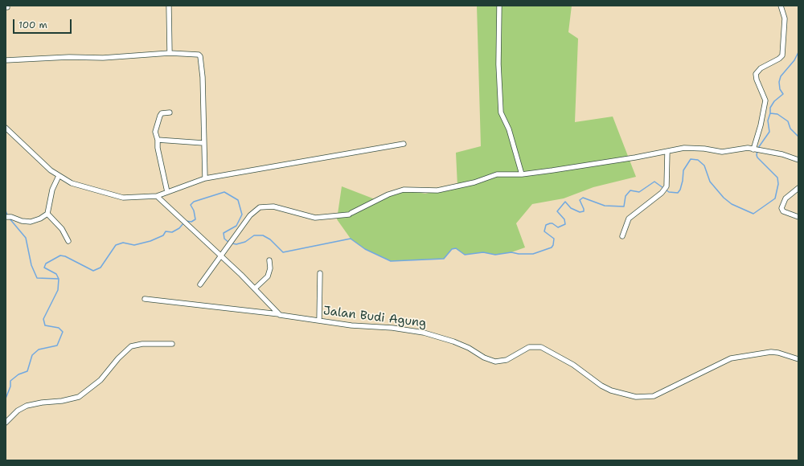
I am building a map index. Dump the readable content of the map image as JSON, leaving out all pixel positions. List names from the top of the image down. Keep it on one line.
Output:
{"streets":{"street":["Jalan Budi Agung"]},"scale_bar":"100 m"}
